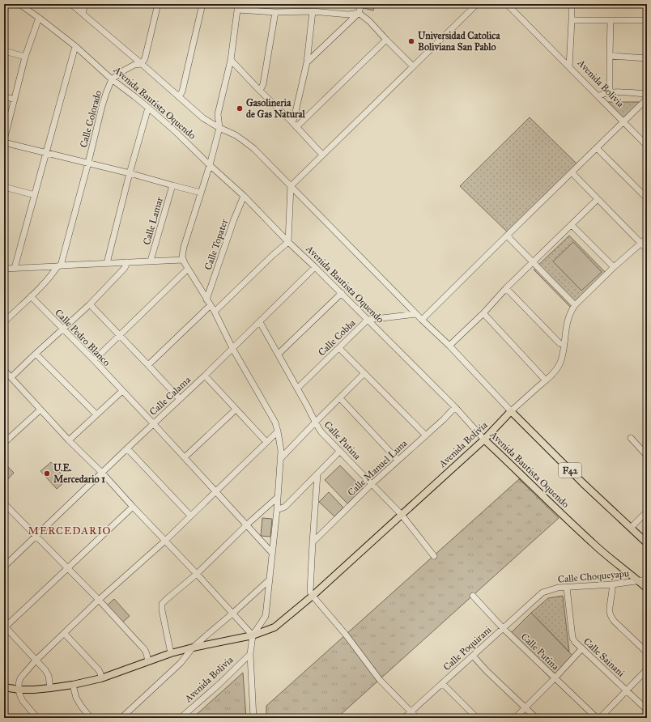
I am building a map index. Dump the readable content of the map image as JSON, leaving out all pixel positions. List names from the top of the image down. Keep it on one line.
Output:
{"streets":{"main road":["Avenida Bolivia","Avenida Bautista Oquendo","F42"],"street":["Calle Colorado","Calle Lamar","Calle Topater","Calle Pedro Blanco","Calle Cobba","Calle Calama","Calle Putina","Calle Manuel Luna","Calle Choqueyapu","Calle Poquirani","Calle Sainani"]},"crossings":[["Avenida Bolivia","Avenida Bautista Oquendo"],["Avenida Bolivia","Calle Putina"],["Avenida Bolivia","F42"],["Avenida Bautista Oquendo","Calle Colorado"],["Avenida Bautista Oquendo","Calle Topater"],["Avenida Bautista Oquendo","Calle Cobba"],["Avenida Bautista Oquendo","Calle Calama"],["Avenida Bautista Oquendo","Calle Manuel Luna"],["Avenida Bautista Oquendo","Calle Choqueyapu"],["Calle Pedro Blanco","Calle Calama"],["Calle Cobba","Calle Putina"],["Calle Cobba","F42"],["Calle Calama","Calle Putina"],["Calle Putina","Calle Manuel Luna"],["Calle Putina","Calle Poquirani"],["Calle Choqueyapu","Calle Poquirani"],["Calle Choqueyapu","Calle Sainani"]],"districts":["MERCEDARIO"],"places":["Universidad Catolica Boliviana San Pablo","Gasolineria de Gas Natural","U.E. Mercedario 1"]}
